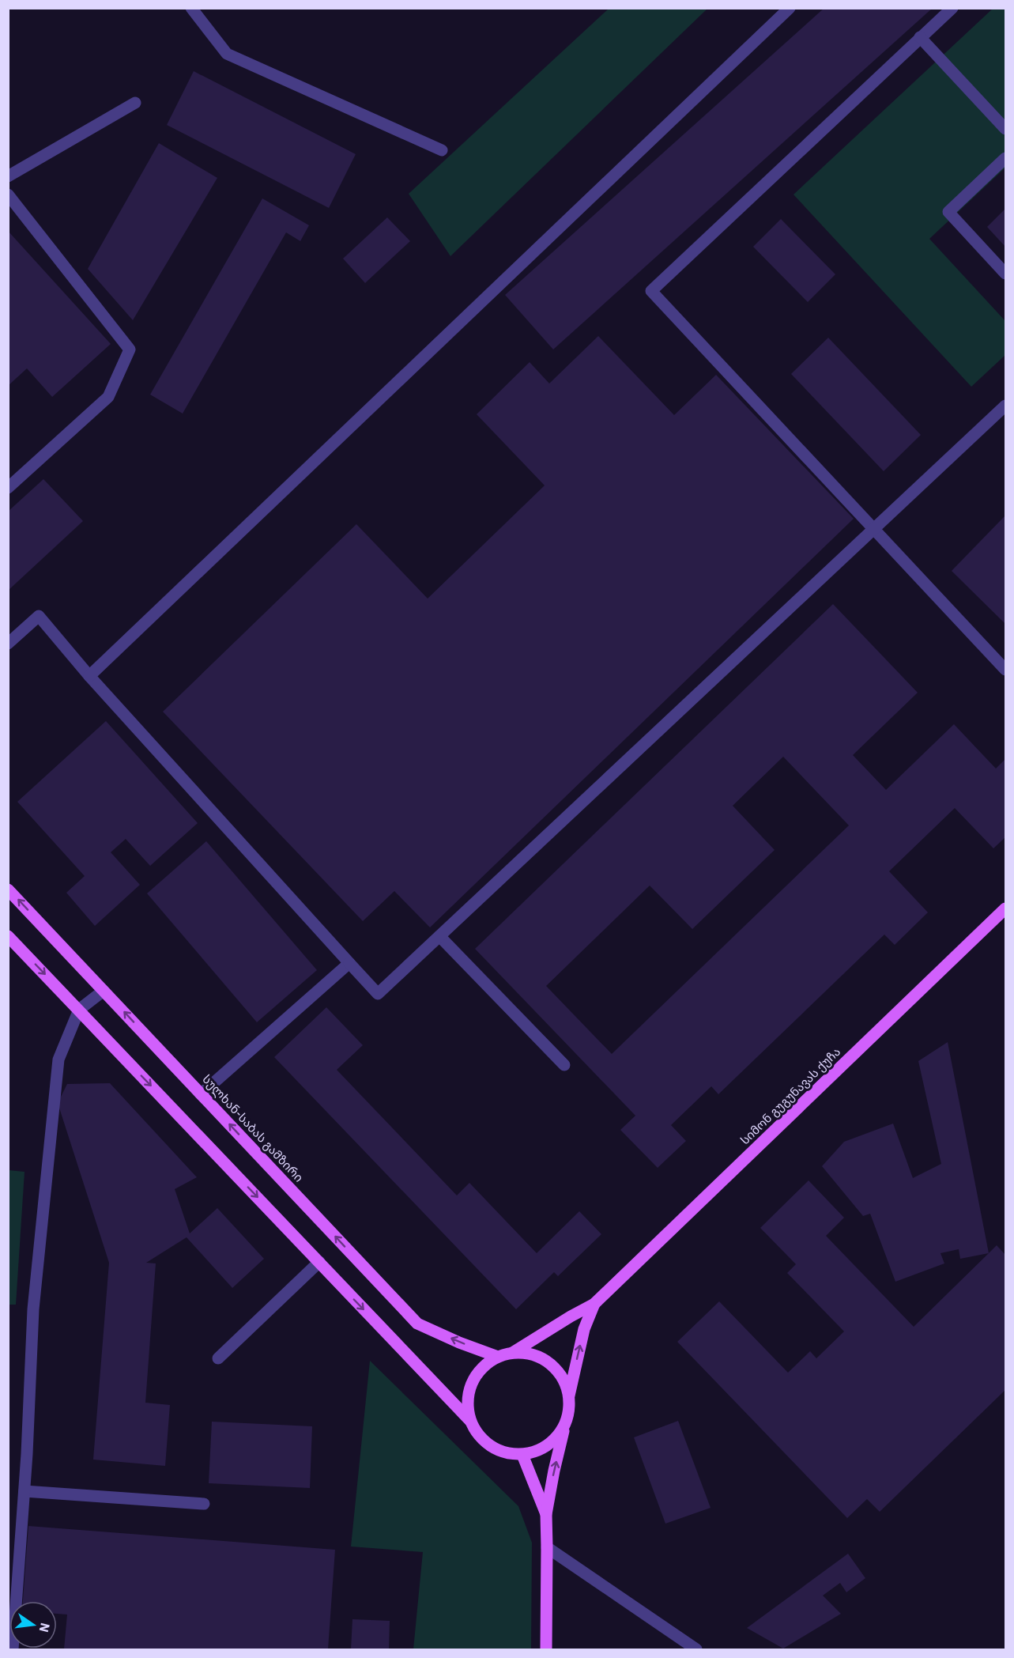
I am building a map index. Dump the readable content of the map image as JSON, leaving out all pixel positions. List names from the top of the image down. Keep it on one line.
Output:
{"streets":{"main road":["სიმონ გუგუნავას ქუჩა","სულხან-საბას გამზირი"]},"crossings":[["სიმონ გუგუნავას ქუჩა","სულხან-საბას გამზირი"]],"north":"right"}
